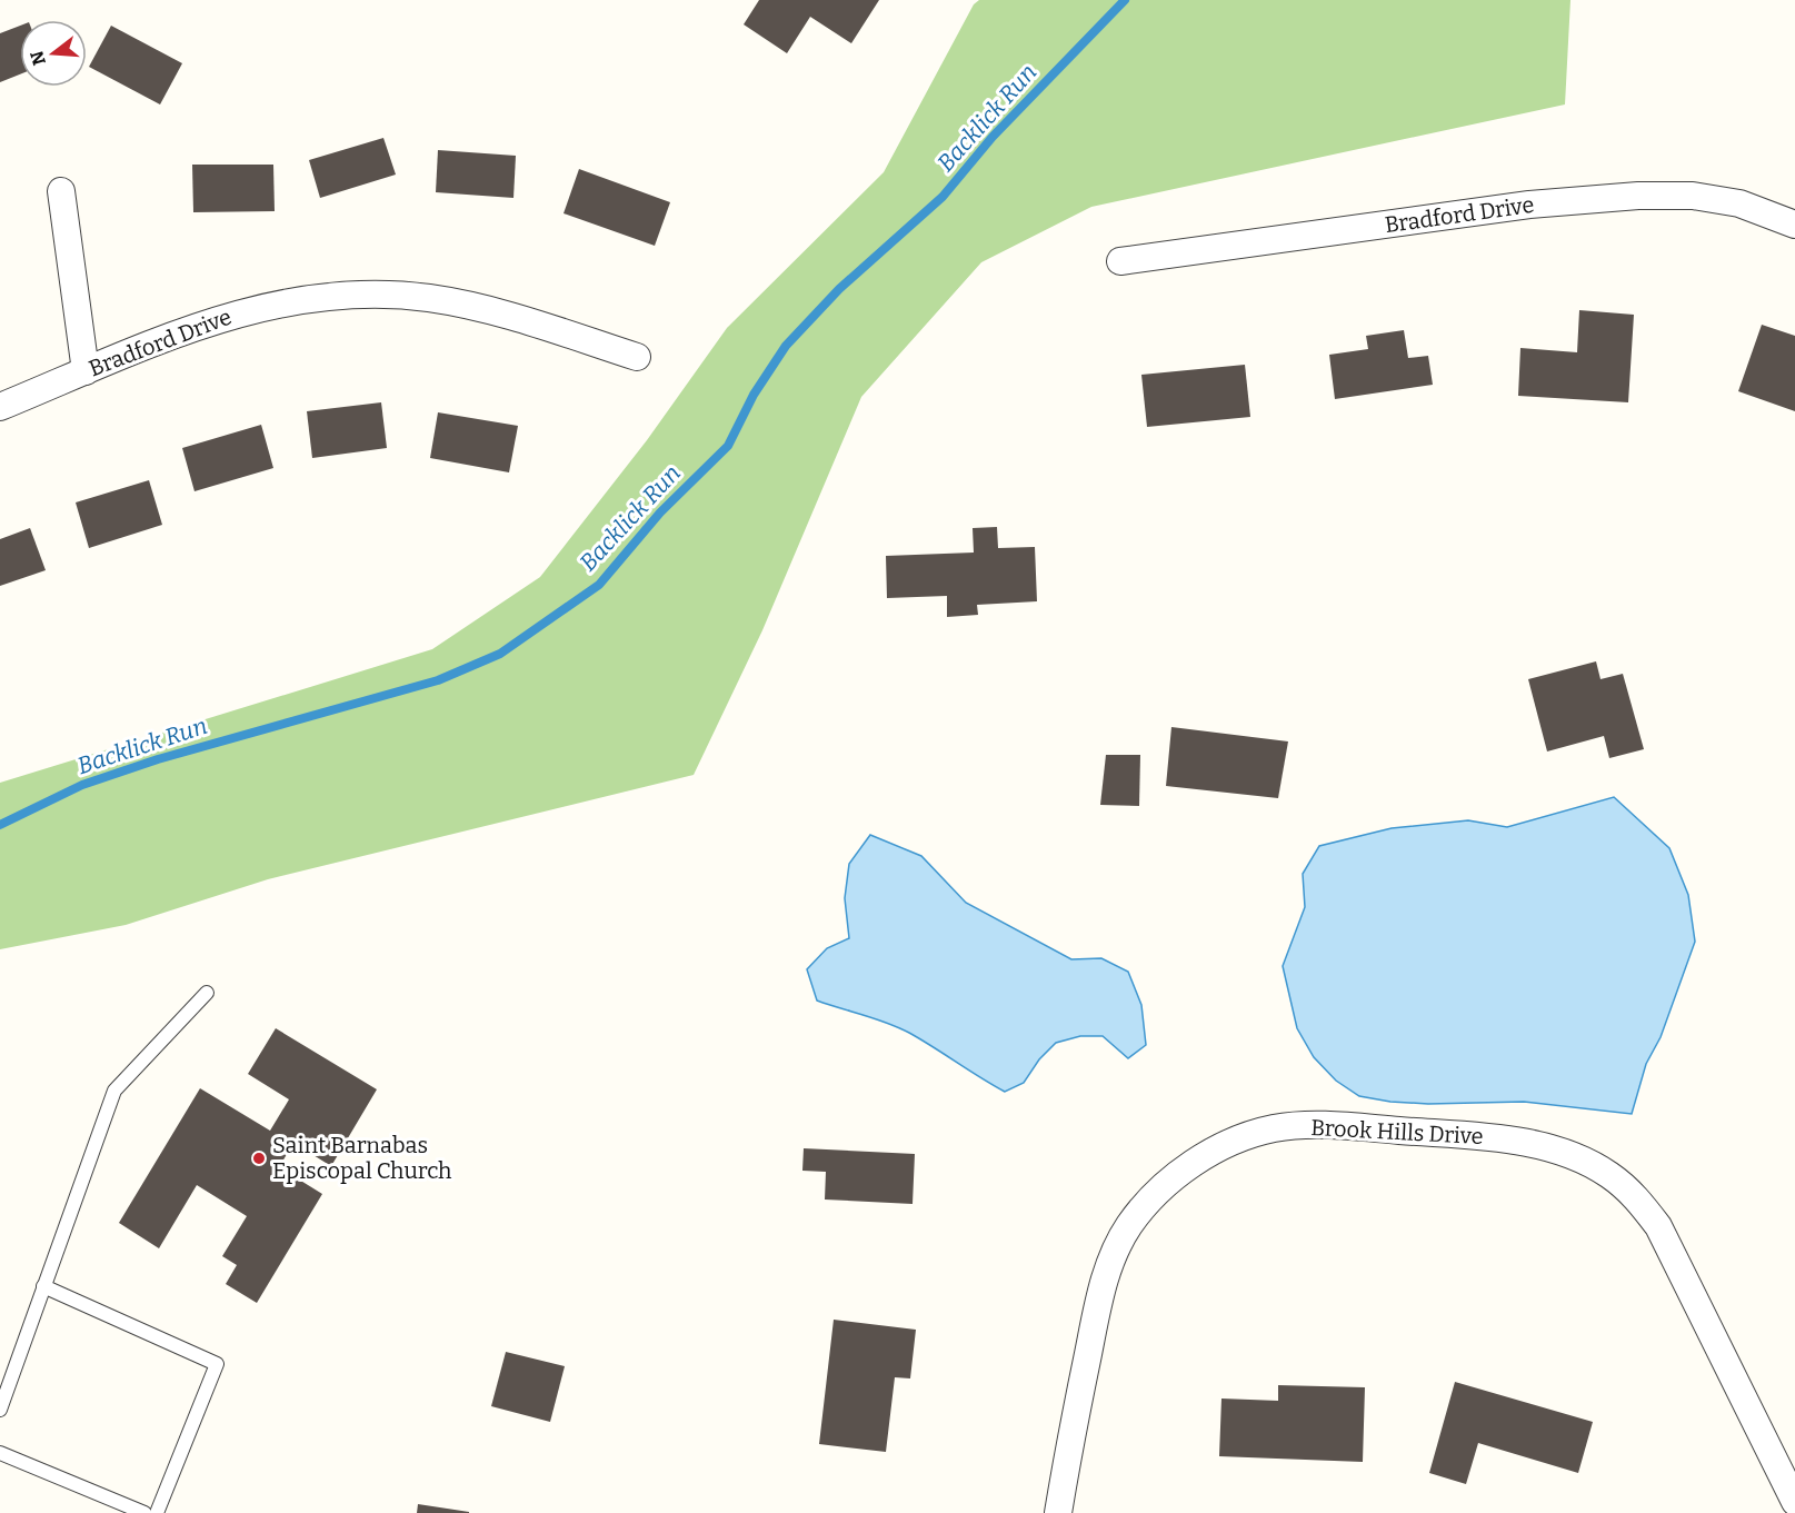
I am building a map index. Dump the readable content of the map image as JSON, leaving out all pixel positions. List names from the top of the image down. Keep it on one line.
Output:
{"streets":{"street":["Bradford Drive","Brook Hills Drive"]},"water":["Backlick Run"],"places":["Saint Barnabas Episcopal Church"],"north":"left"}
